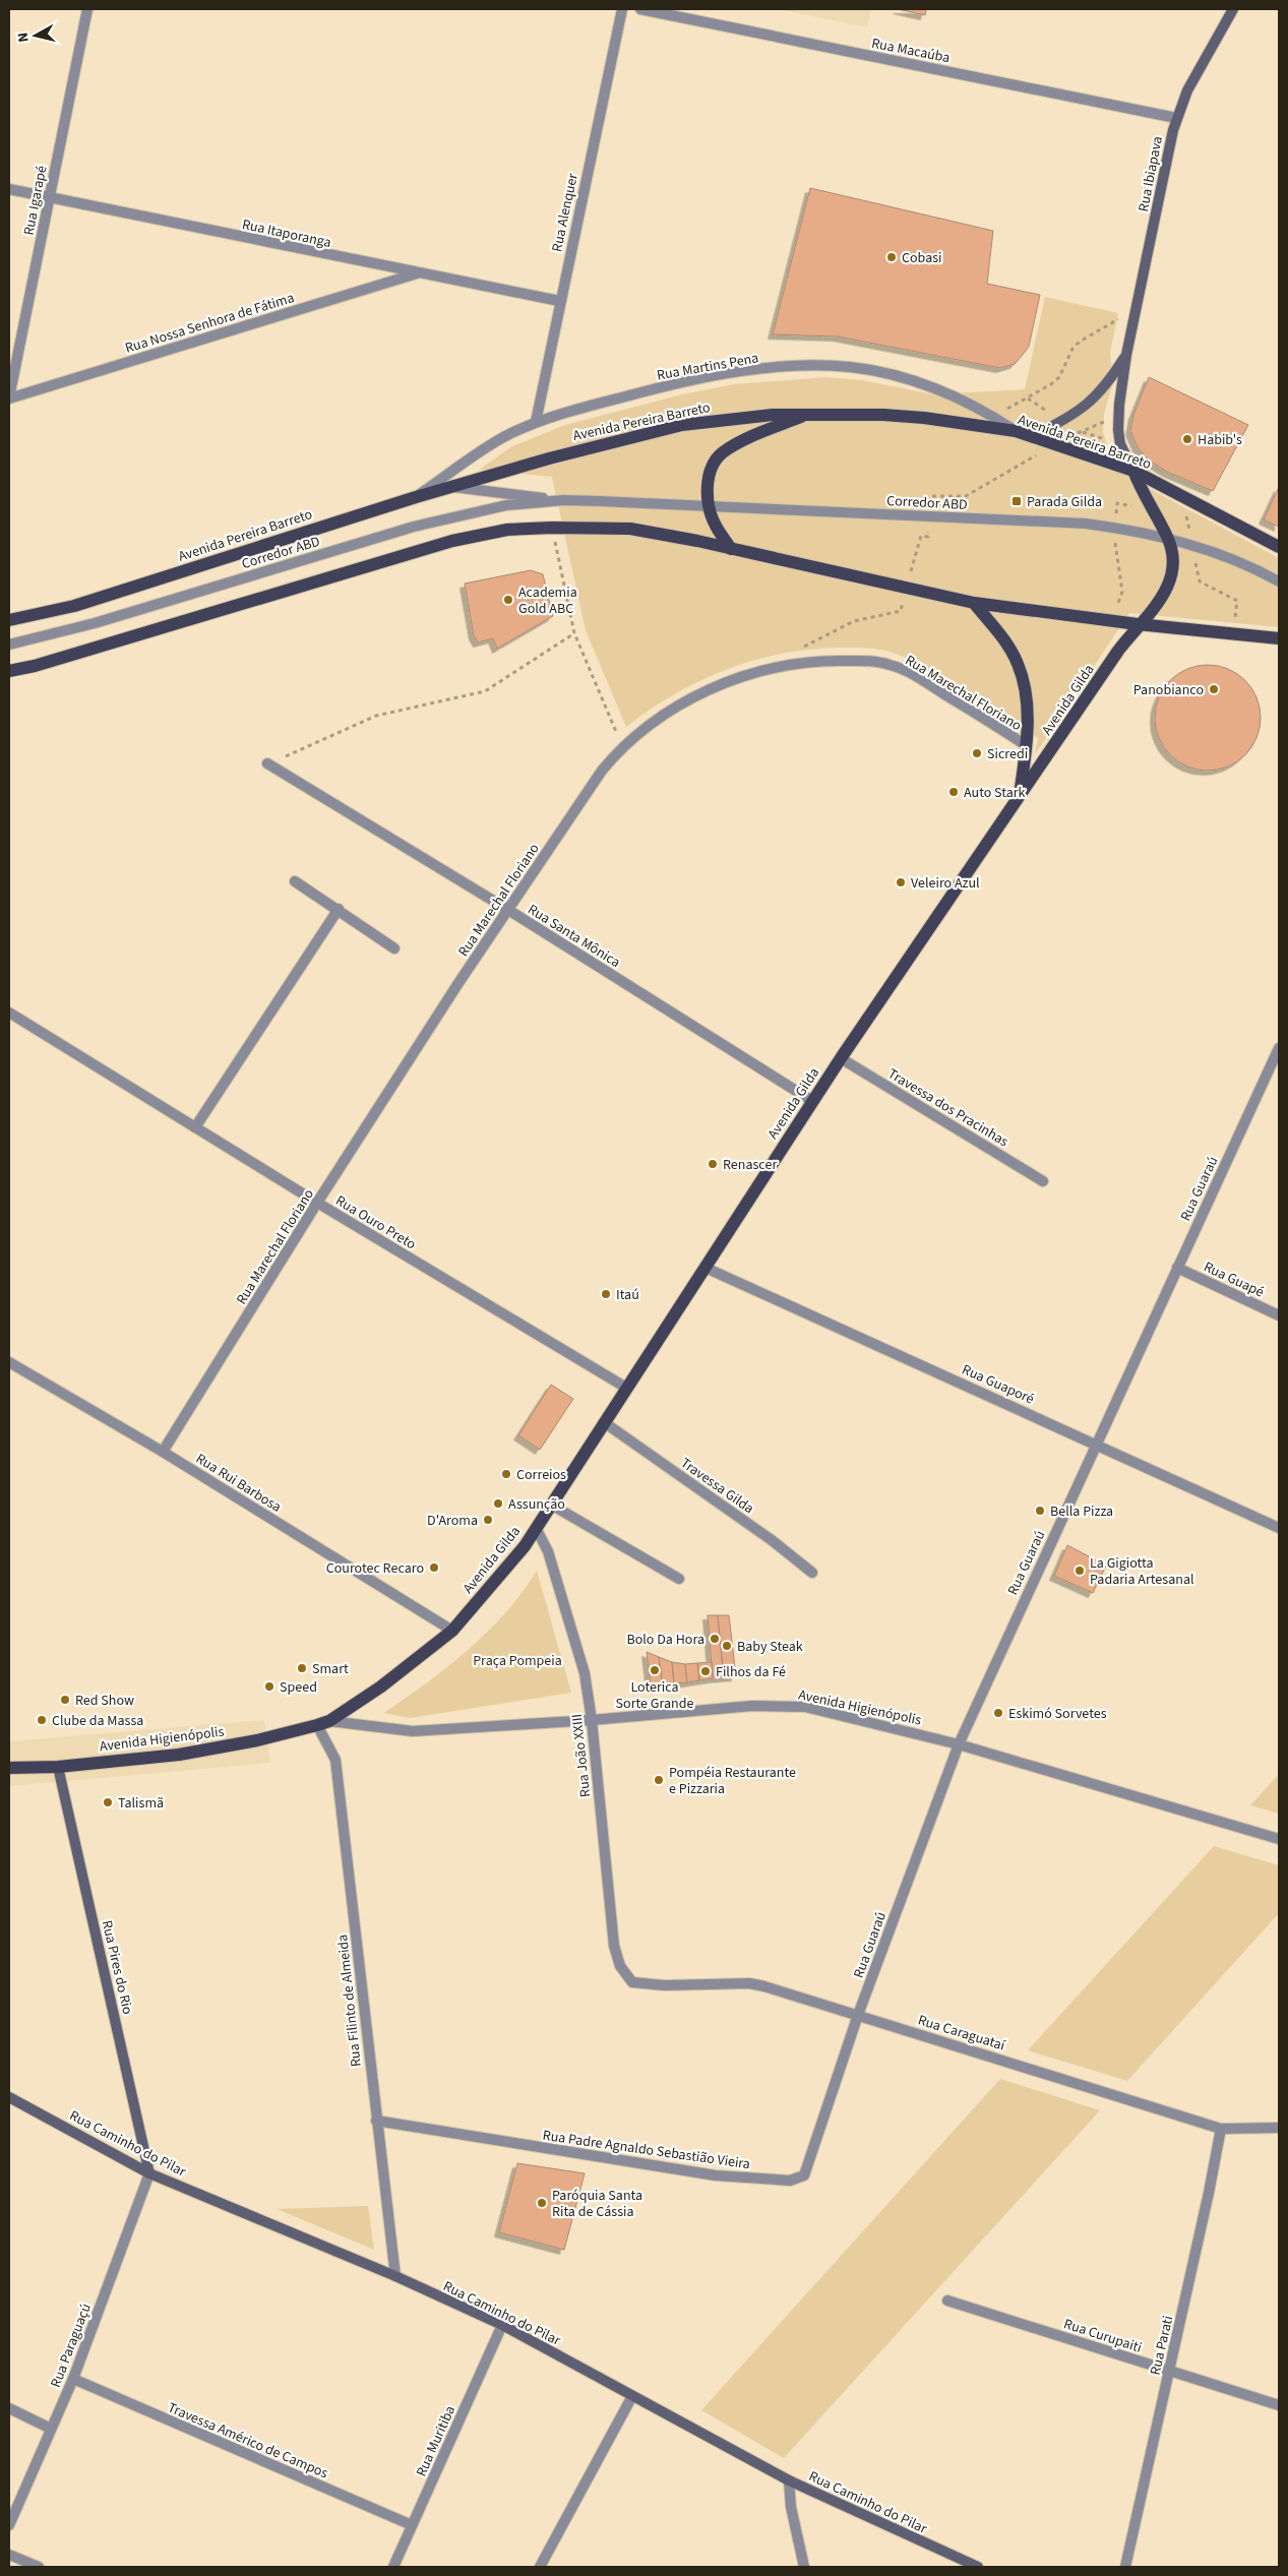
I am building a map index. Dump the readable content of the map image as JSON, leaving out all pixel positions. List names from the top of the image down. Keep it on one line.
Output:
{"streets":{"main road":["Rua Ibiapava","Avenida Pereira Barreto","Avenida Gilda","Avenida Higienópolis","Rua Pires do Rio","Rua Caminho do Pilar"],"street":["Rua Macaúba","Rua Igarapé","Rua Alenquer","Rua Itaporanga","Rua Nossa Senhora de Fátima","Rua Martins Pena","Corredor ABD","Rua Marechal Floriano","Rua Santa Mônica","Travessa dos Pracinhas","Rua Guaraú","Rua Ouro Preto","Rua Guapé","Rua Guaporé","Rua Rui Barbosa","Travessa Gilda","Rua João XXIII","Rua Filinto de Almeida","Rua Caraguataí","Rua Padre Agnaldo Sebastião Vieira","Rua Curupaiti","Rua Paraguaçú","Rua Parati","Travessa Américo de Campos","Rua Muritiba"]},"crossings":[["Rua Macaúba","Rua Ibiapava"],["Rua Ibiapava","Avenida Pereira Barreto"],["Rua Ibiapava","Avenida Gilda"],["Rua Igarapé","Rua Itaporanga"],["Rua Igarapé","Rua Nossa Senhora de Fátima"],["Rua Alenquer","Rua Itaporanga"],["Rua Alenquer","Rua Martins Pena"],["Rua Itaporanga","Rua Nossa Senhora de Fátima"],["Rua Martins Pena","Avenida Pereira Barreto"],["Avenida Pereira Barreto","Corredor ABD"],["Avenida Pereira Barreto","Avenida Gilda"],["Corredor ABD","Avenida Gilda"],["Rua Marechal Floriano","Rua Santa Mônica"],["Rua Marechal Floriano","Rua Ouro Preto"],["Rua Marechal Floriano","Rua Rui Barbosa"],["Avenida Gilda","Rua Santa Mônica"],["Avenida Gilda","Travessa dos Pracinhas"],["Avenida Gilda","Rua Ouro Preto"],["Avenida Gilda","Rua Guaporé"],["Avenida Gilda","Rua Rui Barbosa"],["Avenida Gilda","Travessa Gilda"],["Avenida Gilda","Avenida Higienópolis"],["Avenida Gilda","Rua João XXIII"],["Avenida Gilda","Rua Filinto de Almeida"],["Rua Guaraú","Rua Guapé"],["Rua Guaraú","Rua Guaporé"],["Rua Guaraú","Avenida Higienópolis"],["Rua Guaraú","Rua Caraguataí"],["Rua Guaraú","Rua Padre Agnaldo Sebastião Vieira"],["Avenida Higienópolis","Rua João XXIII"],["Avenida Higienópolis","Rua Pires do Rio"],["Avenida Higienópolis","Rua Filinto de Almeida"],["Rua João XXIII","Rua Caraguataí"],["Rua Pires do Rio","Rua Caminho do Pilar"],["Rua Pires do Rio","Rua Paraguaçú"],["Rua Filinto de Almeida","Rua Caminho do Pilar"],["Rua Filinto de Almeida","Rua Padre Agnaldo Sebastião Vieira"],["Rua Caraguataí","Rua Padre Agnaldo Sebastião Vieira"],["Rua Caraguataí","Rua Parati"],["Rua Caminho do Pilar","Rua Paraguaçú"],["Rua Caminho do Pilar","Rua Muritiba"],["Rua Curupaiti","Rua Parati"],["Rua Paraguaçú","Travessa Américo de Campos"],["Travessa Américo de Campos","Rua Muritiba"]],"parks":["Praça Pompeia"],"places":{"other":["Cobasi","Habib's","Academia Gold ABC","Panobianco","Sicredi","Auto Stark","Veleiro Azul","Renascer","Itaú","Correios","Assunção","Bella Pizza","D'Aroma","Courotec Recaro","La Gigiotta Padaria Artesanal","Bolo Da Hora","Baby Steak","Smart","Loterica Sorte Grande","Filhos da Fé","Speed","Red Show","Eskimó Sorvetes","Clube da Massa","Pompéia Restaurante e Pizzaria","Talismã","Paróquia Santa Rita de Cássia"],"transit":["Parada Gilda"]},"north":"left"}
